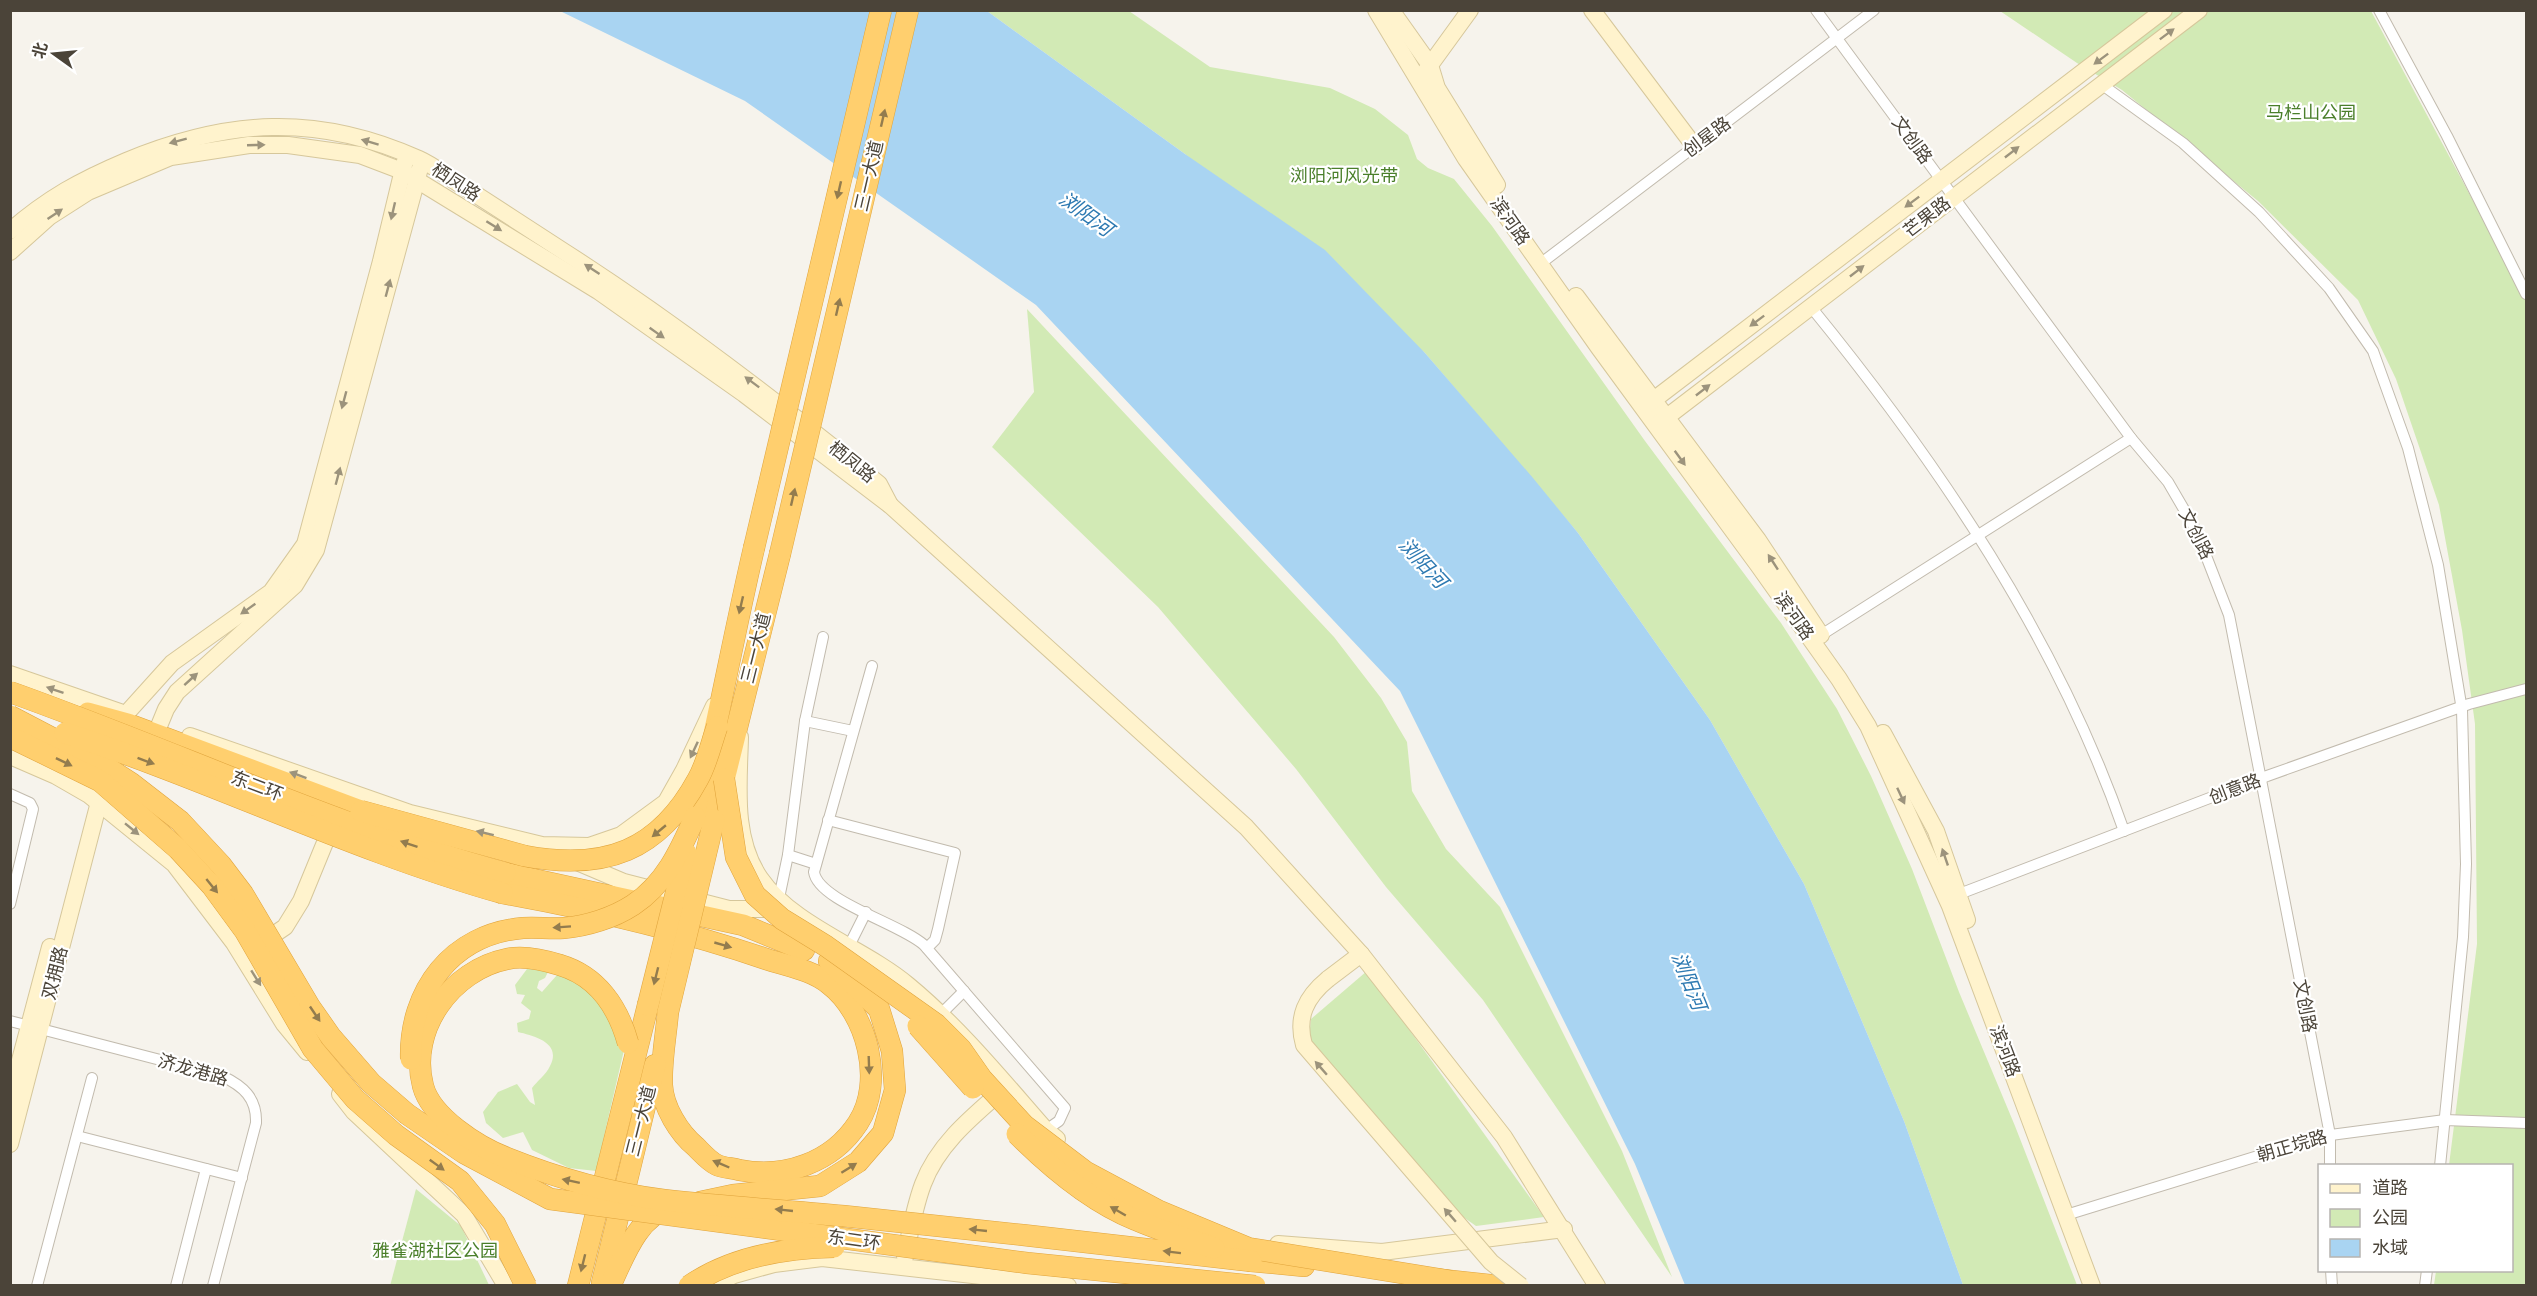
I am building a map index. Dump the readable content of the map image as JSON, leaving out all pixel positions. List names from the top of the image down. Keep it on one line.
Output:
{"streets":{"highway":["三一大道","东二环"],"street":["创星路","文创路","栖凤路","芒果路","滨河路","创意路","双拥路","济龙港路","朝正垸路"]},"crossings":[["创星路","文创路"],["创星路","滨河路"],["文创路","芒果路"],["文创路","创意路"],["文创路","朝正垸路"],["芒果路","滨河路"],["滨河路","创意路"],["滨河路","朝正垸路"],["双拥路","济龙港路"]],"water":["浏阳河"],"parks":["马栏山公园","浏阳河风光带","雅雀湖社区公园"],"legend":["道路","公园","水域"],"north":"left"}
